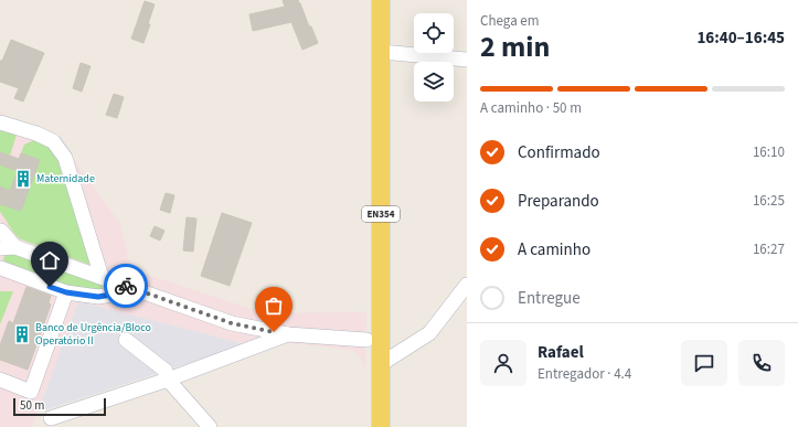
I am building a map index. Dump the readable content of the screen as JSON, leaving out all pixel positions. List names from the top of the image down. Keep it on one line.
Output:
{"streets":{"main road":["EN354"]},"places":{"building":["Maternidade","Banco de Urgência/Bloco Operatório II"]},"scale_bar":"50 m","page":{"heading":["2 min","Chega em","16:40–16:45"],"panel":["Rafael","Entregador · 4.4"],"bar":"A caminho · 50 m","list":[["Confirmado","16:10"],["Preparando","16:25"],["A caminho","16:27"],"Entregue"],"scale":"50 m"}}
